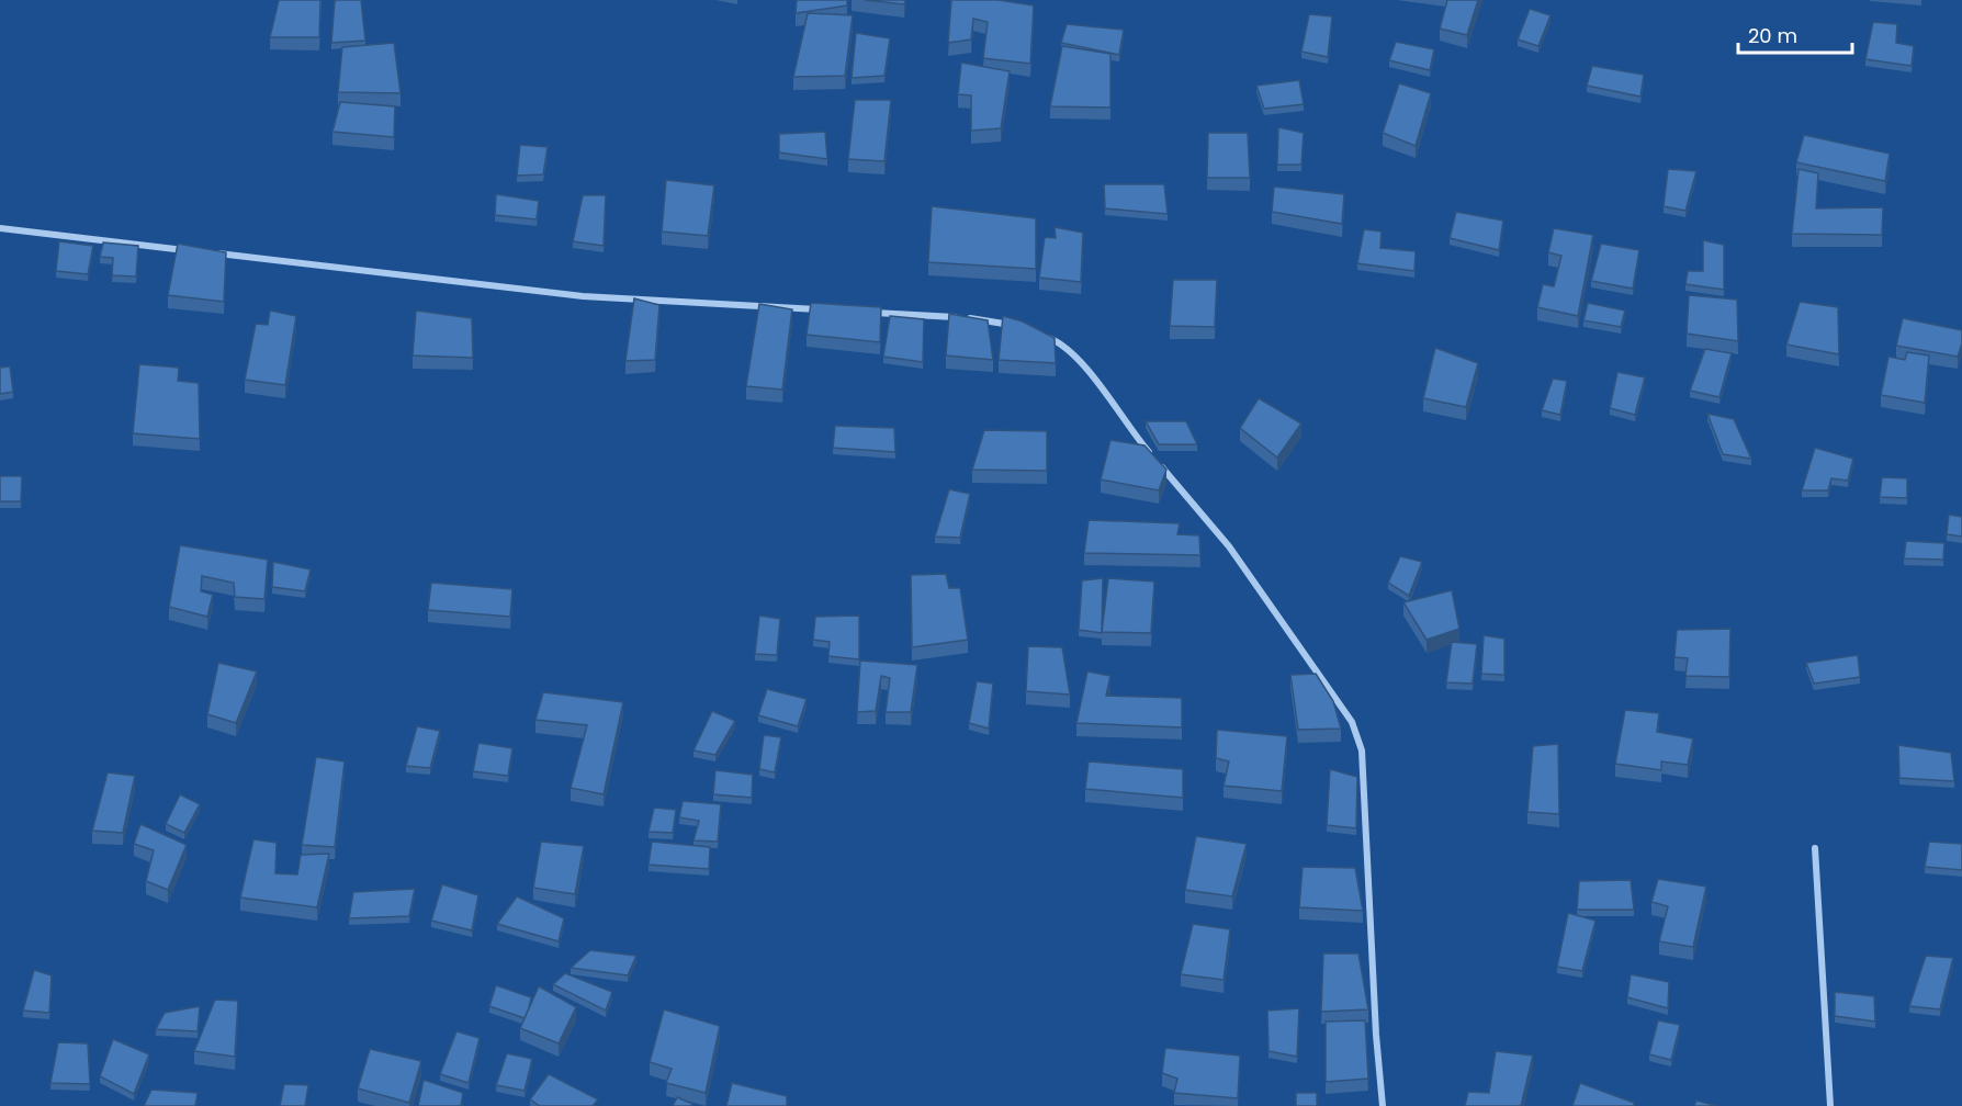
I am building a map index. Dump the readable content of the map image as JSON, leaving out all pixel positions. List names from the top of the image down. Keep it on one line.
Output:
{"scale_bar":"20 m"}
